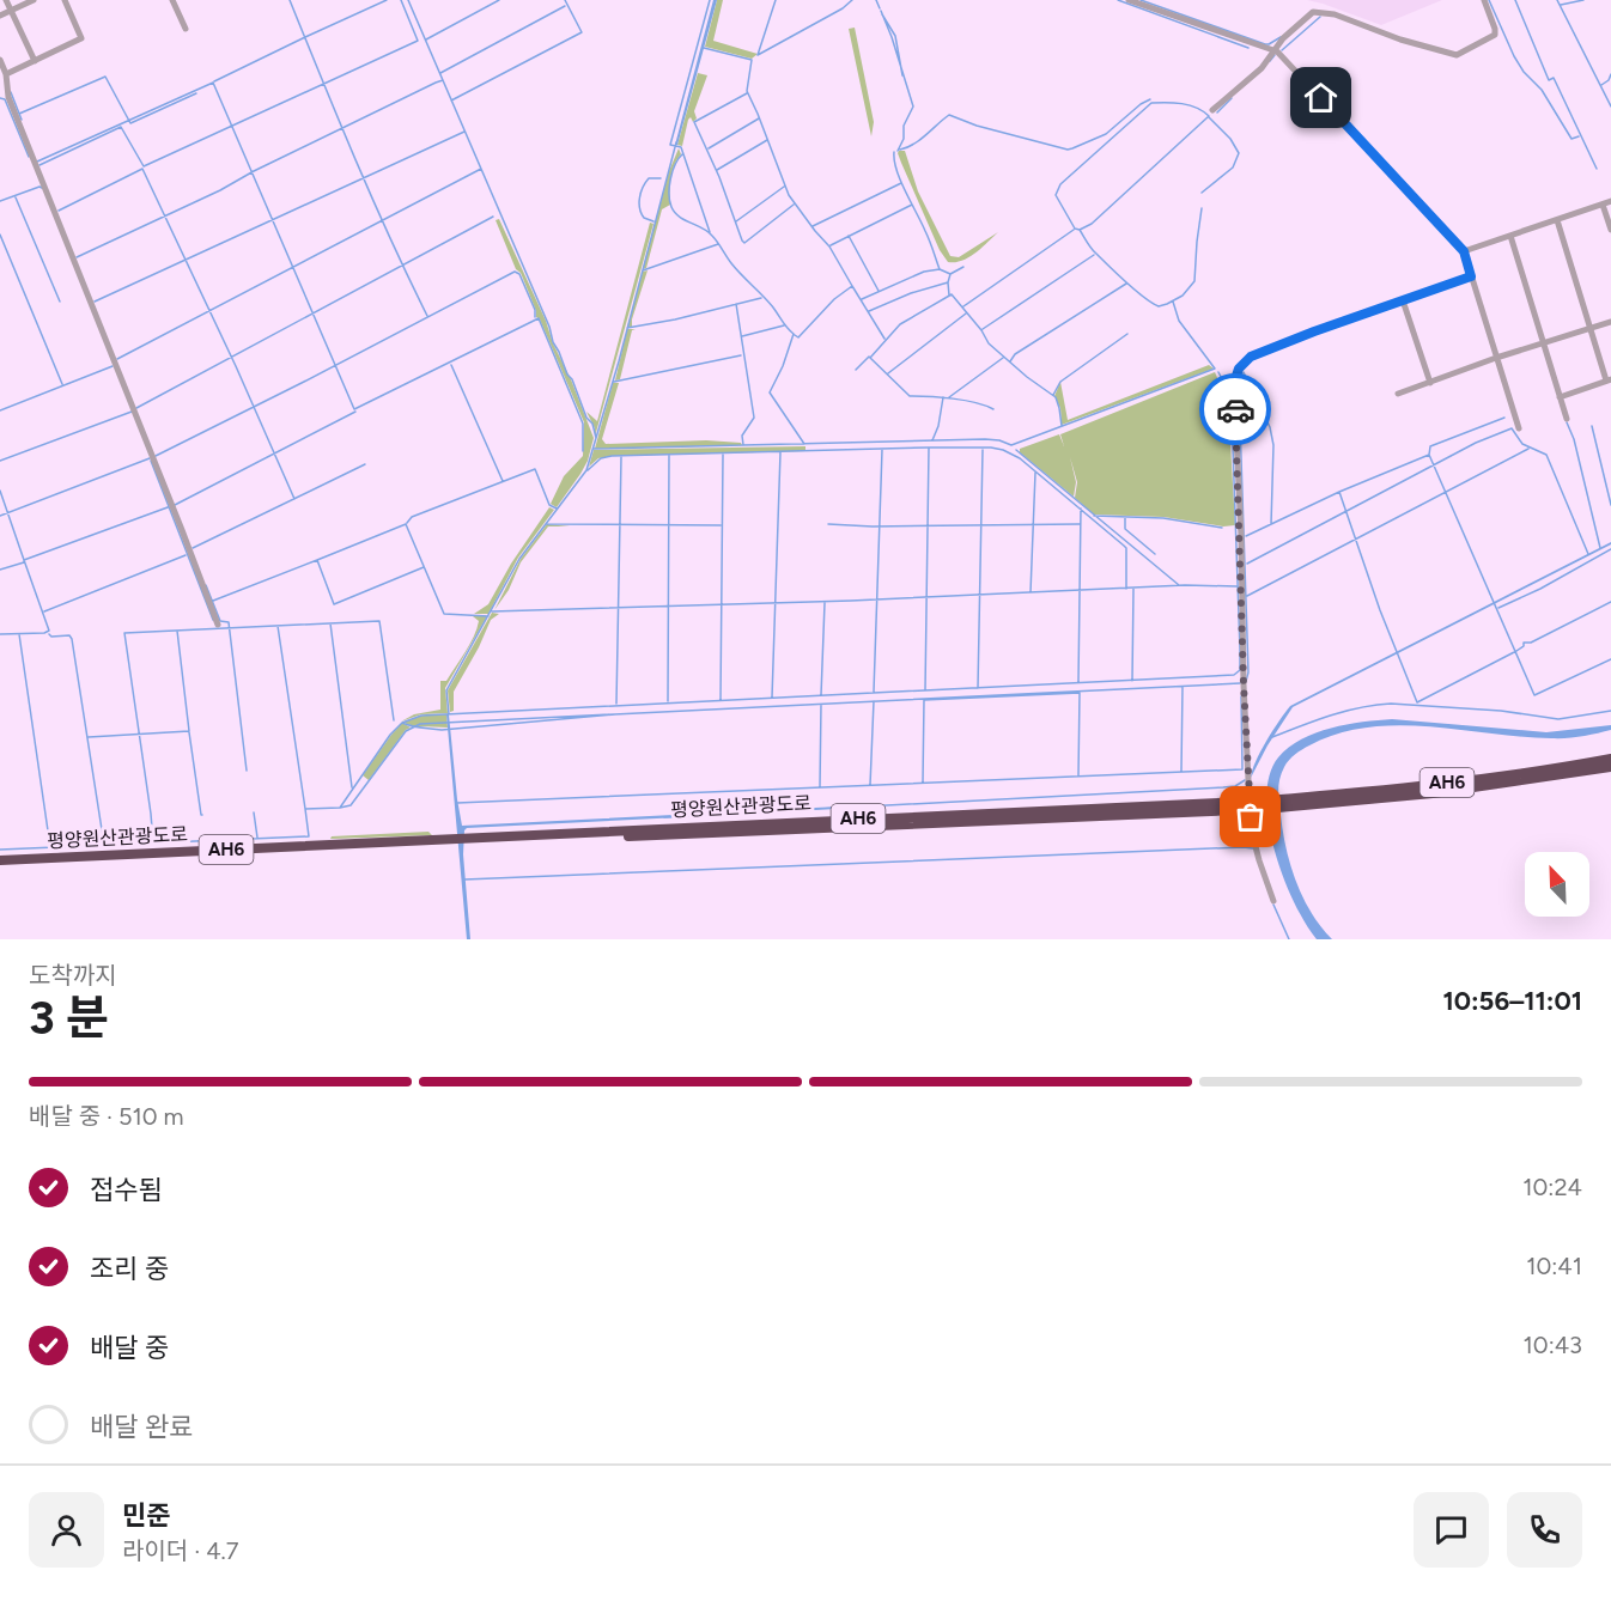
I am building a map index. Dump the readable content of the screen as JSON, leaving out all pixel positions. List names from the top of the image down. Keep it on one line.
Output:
{"streets":{"highway":["AH6","평양원산관광도로"]},"north":"top left","page":{"heading":["3 분","도착까지","10:56–11:01"],"panel":["민준","라이더 · 4.7"],"bar":"배달 중 · 510 m","list":[["접수됨","10:24"],["조리 중","10:41"],["배달 중","10:43"],"배달 완료"]}}
